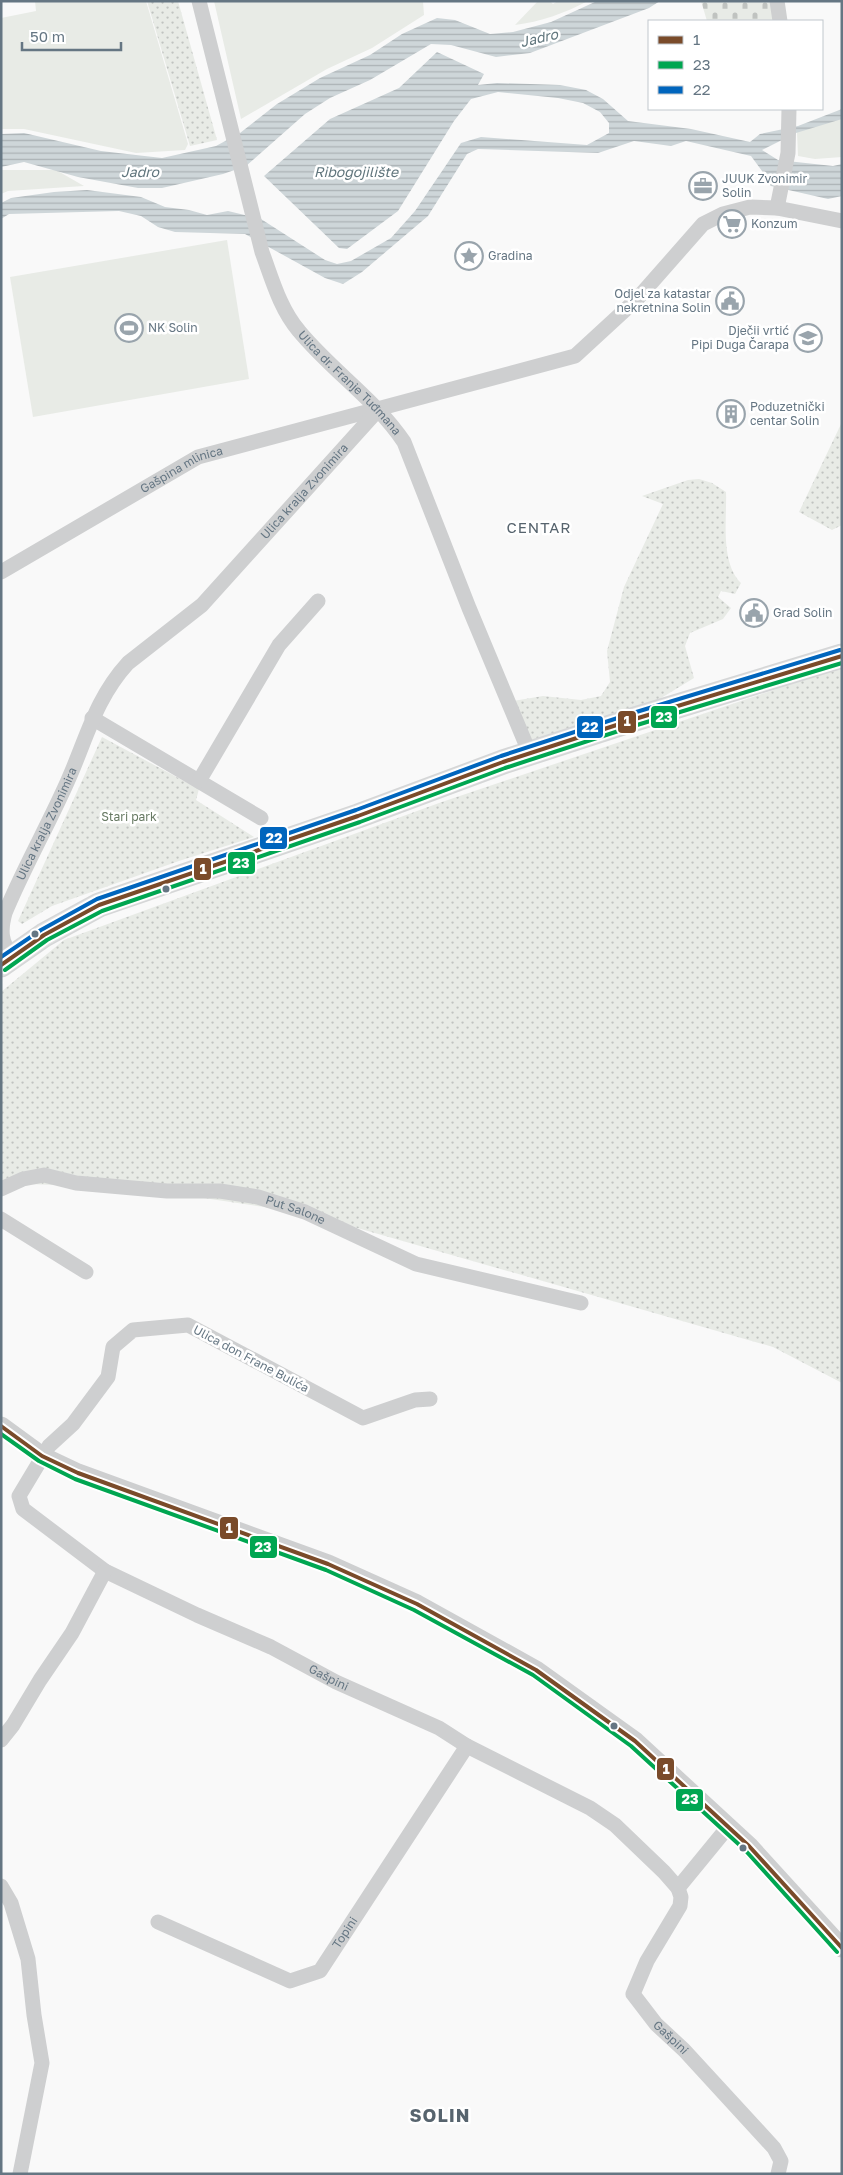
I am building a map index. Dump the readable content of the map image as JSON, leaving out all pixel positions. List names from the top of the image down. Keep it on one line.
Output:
{"streets":{"street":["Ulica dr. Franje Tuđmana","Gašpina mlinica","Ulica kralja Zvonimira","Put Salone","Ulica don Frane Bulića","Gašpini","Topini"]},"crossings":[["Ulica dr. Franje Tuđmana","Gašpina mlinica"],["Ulica dr. Franje Tuđmana","Ulica kralja Zvonimira"],["Gašpina mlinica","Ulica kralja Zvonimira"],["Ulica don Frane Bulića","Gašpini"],["Gašpini","Topini"]],"districts":["CENTAR","SOLIN"],"water":["Jadro","Ribogojilište"],"parks":["Stari park"],"places":{"office":["JUUK Zvonimir Solin"],"supermarket":["Konzum"],"place":["Gradina"],"public building":["Odjel za katastar nekretnina Solin","Grad Solin"],"sports":["NK Solin"],"school or university":["Dječji vrtić Pipi Duga Čarapa"],"building":["Poduzetnički centar Solin"]},"lines":["transit line 22","transit line 1","transit line 23"],"legend":["1","23","22"],"scale_bar":"50 m"}
